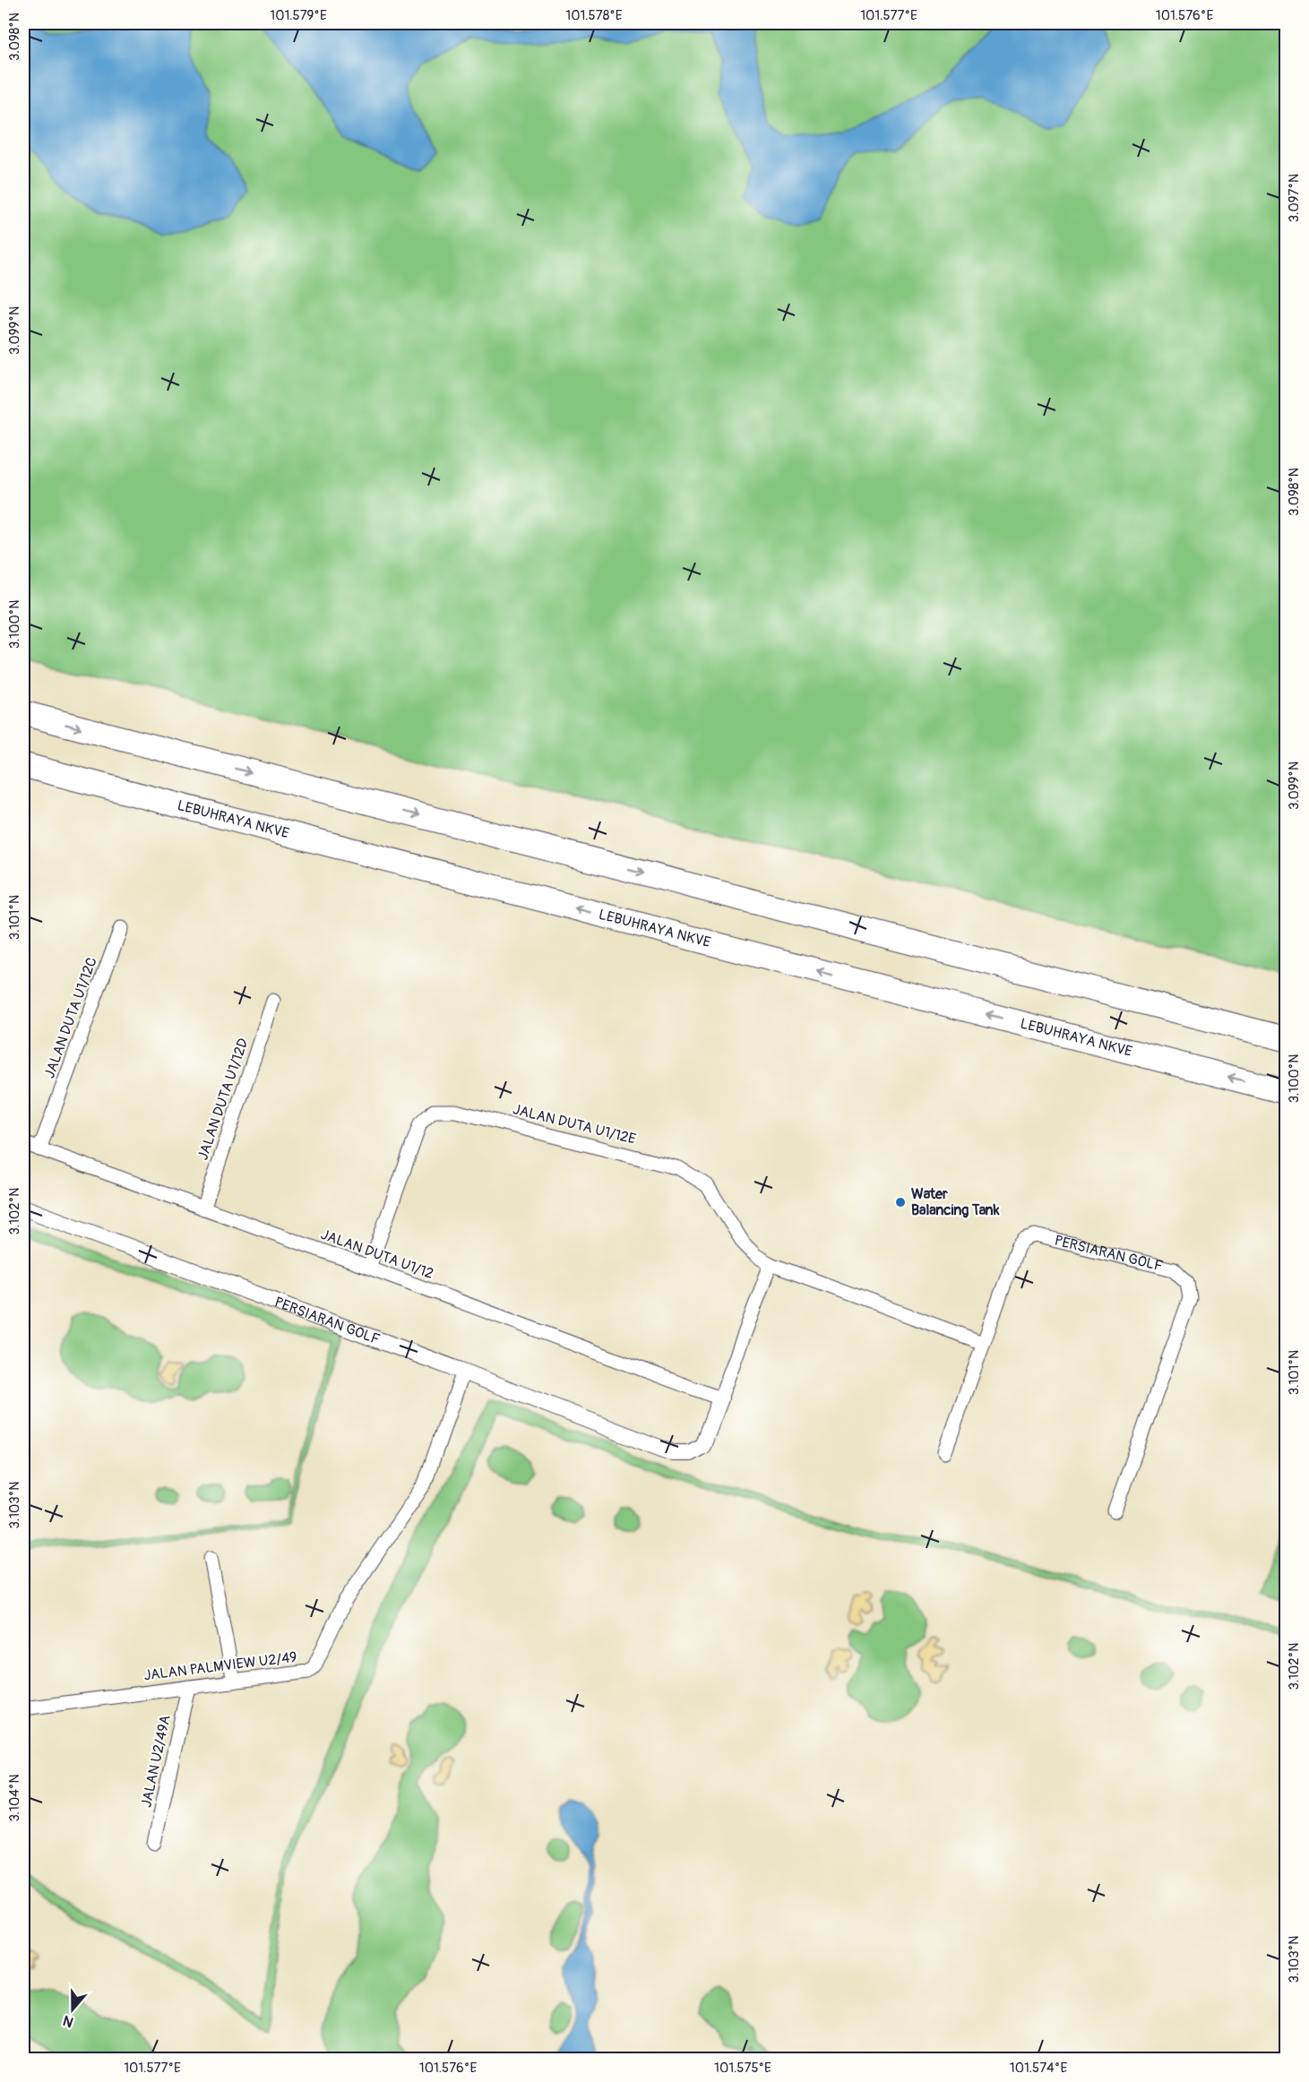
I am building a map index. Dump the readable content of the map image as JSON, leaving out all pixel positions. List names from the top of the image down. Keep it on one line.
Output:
{"streets":{"highway":["LEBUHRAYA NKVE"],"street":["JALAN DUTA U1/12C","JALAN DUTA U1/12D","JALAN DUTA U1/12E","PERSIARAN GOLF","JALAN DUTA U1/12","JALAN PALMVIEW U2/49","JALAN U2/49A"]},"crossings":[["JALAN DUTA U1/12C","JALAN DUTA U1/12"],["JALAN DUTA U1/12D","JALAN DUTA U1/12"],["JALAN DUTA U1/12E","JALAN DUTA U1/12"],["PERSIARAN GOLF","JALAN DUTA U1/12"],["PERSIARAN GOLF","JALAN PALMVIEW U2/49"],["JALAN PALMVIEW U2/49","JALAN U2/49A"]],"places":["Water Balancing Tank"],"north":"bottom","coordinates":["101.579°E","101.578°E","101.577°E","101.576°E","3.098°N","3.097°N","3.099°N","3.100°N","3.101°N","3.102°N","3.103°N","3.104°N","101.575°E","101.574°E"]}
